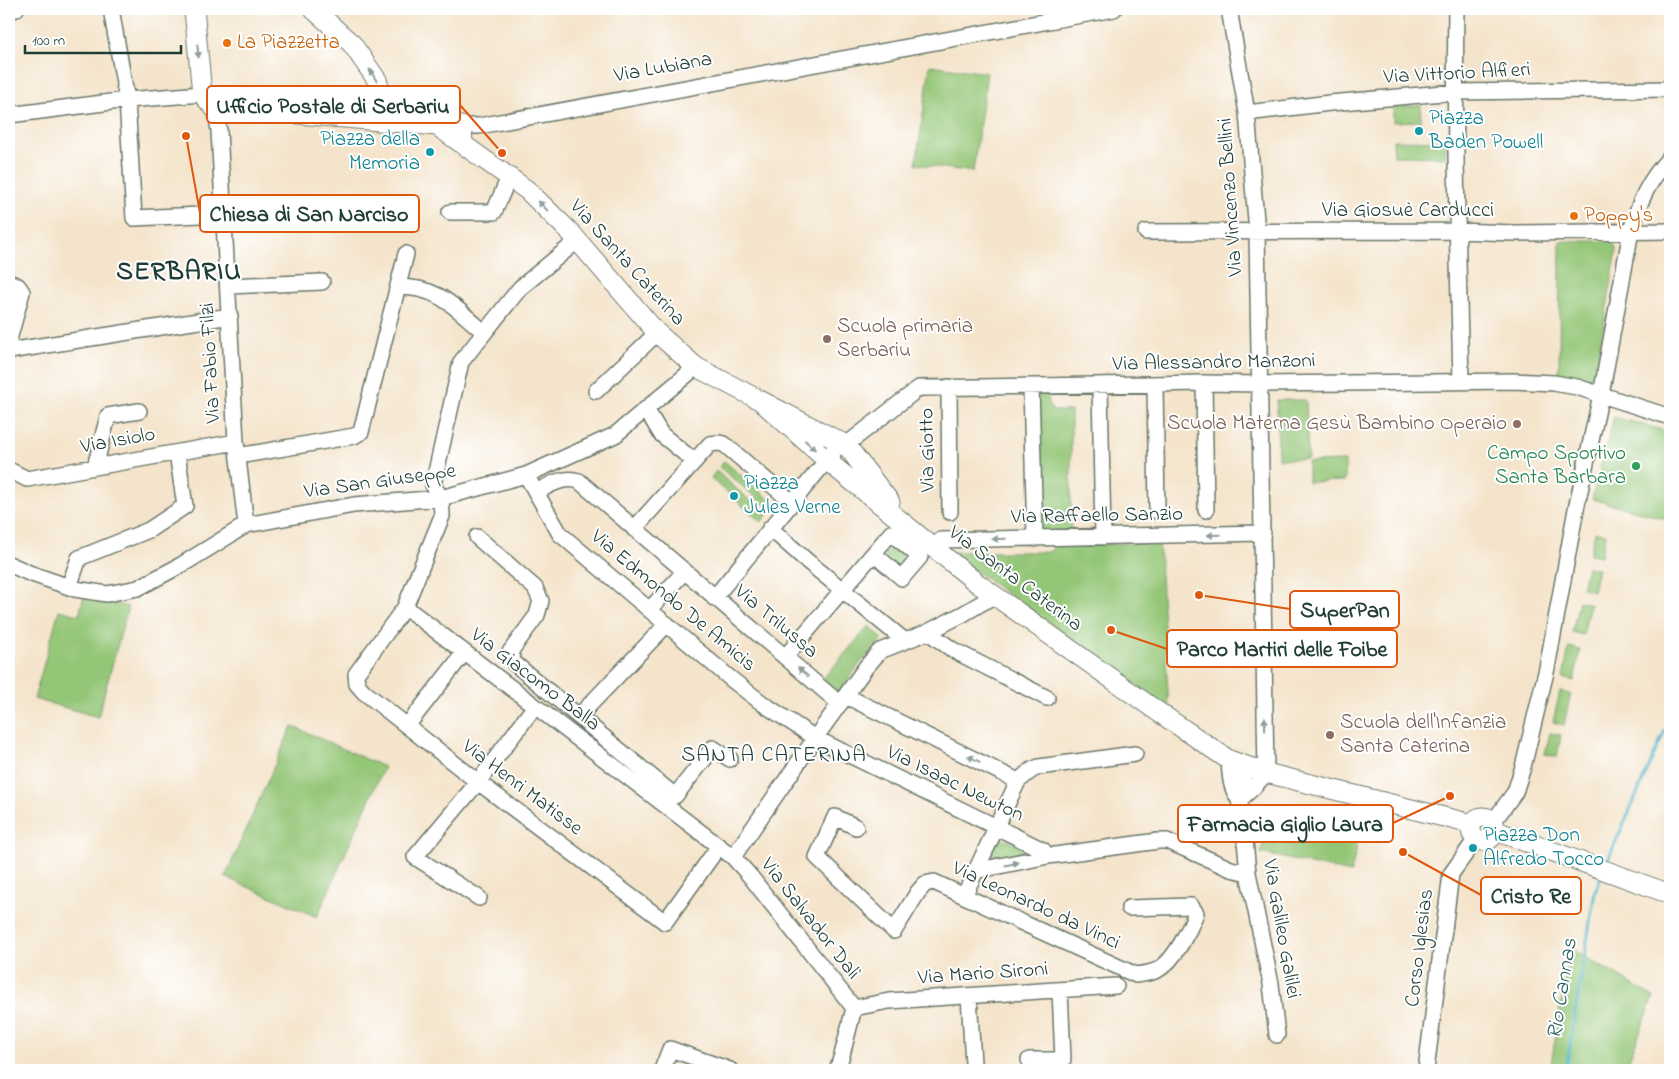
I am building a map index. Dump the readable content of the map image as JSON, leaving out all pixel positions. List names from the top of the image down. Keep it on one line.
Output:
{"streets":{"main road":["Via Lubiana","Via Santa Caterina"],"street":["Via Vittorio Alfieri","Via Vincenzo Bellini","Via Giosuè Carducci","Via Fabio Filzi","Via Alessandro Manzoni","Via Isiolo","Via Giotto","Via San Giuseppe","Via Raffaello Sanzio","Via Edmondo De Amicis","Via Trilussa","Via Giacomo Balla","Via Isaac Newton","Via Henri Matisse","Via Leonardo da Vinci","Via Salvador Dalì","Via Galileo Galilei","Corso Iglesias","Via Mario Sironi"]},"crossings":[["Via Lubiana","Via Santa Caterina"],["Via Lubiana","Via Fabio Filzi"],["Via Vittorio Alfieri","Via Vincenzo Bellini"],["Via Vincenzo Bellini","Via Giosuè Carducci"],["Via Vincenzo Bellini","Via Santa Caterina"],["Via Vincenzo Bellini","Via Alessandro Manzoni"],["Via Vincenzo Bellini","Via Raffaello Sanzio"],["Via Santa Caterina","Via Alessandro Manzoni"],["Via Santa Caterina","Via San Giuseppe"],["Via Santa Caterina","Via Raffaello Sanzio"],["Via Santa Caterina","Via Galileo Galilei"],["Via Santa Caterina","Corso Iglesias"],["Via Fabio Filzi","Via Isiolo"],["Via Fabio Filzi","Via San Giuseppe"],["Via Alessandro Manzoni","Via Giotto"],["Via San Giuseppe","Via Edmondo De Amicis"],["Via Edmondo De Amicis","Via Trilussa"],["Via Edmondo De Amicis","Via Isaac Newton"],["Via Giacomo Balla","Via Henri Matisse"],["Via Giacomo Balla","Via Salvador Dalì"],["Via Salvador Dalì","Via Mario Sironi"]],"one_way":["Via Raffaello Sanzio"],"districts":["SERBARIU","SANTA CATERINA"],"water":["Rio Cannas"],"places":["La Piazzetta","Piazza Baden Powell","Chiesa di San Narciso","Piazza della Memoria","Ufficio Postale di Serbariu","Poppy's","Scuola primaria Serbariu","Scuola Materna Gesù Bambino Operaio","Campo Sportivo Santa Barbara","Piazza Jules Verne","SuperPan","Parco Martiri delle Foibe","Scuola dell'Infanzia Santa Caterina","Farmacia Giglio Laura","Piazza Don Alfredo Tocco","Cristo Re"],"scale_bar":"100 m"}
